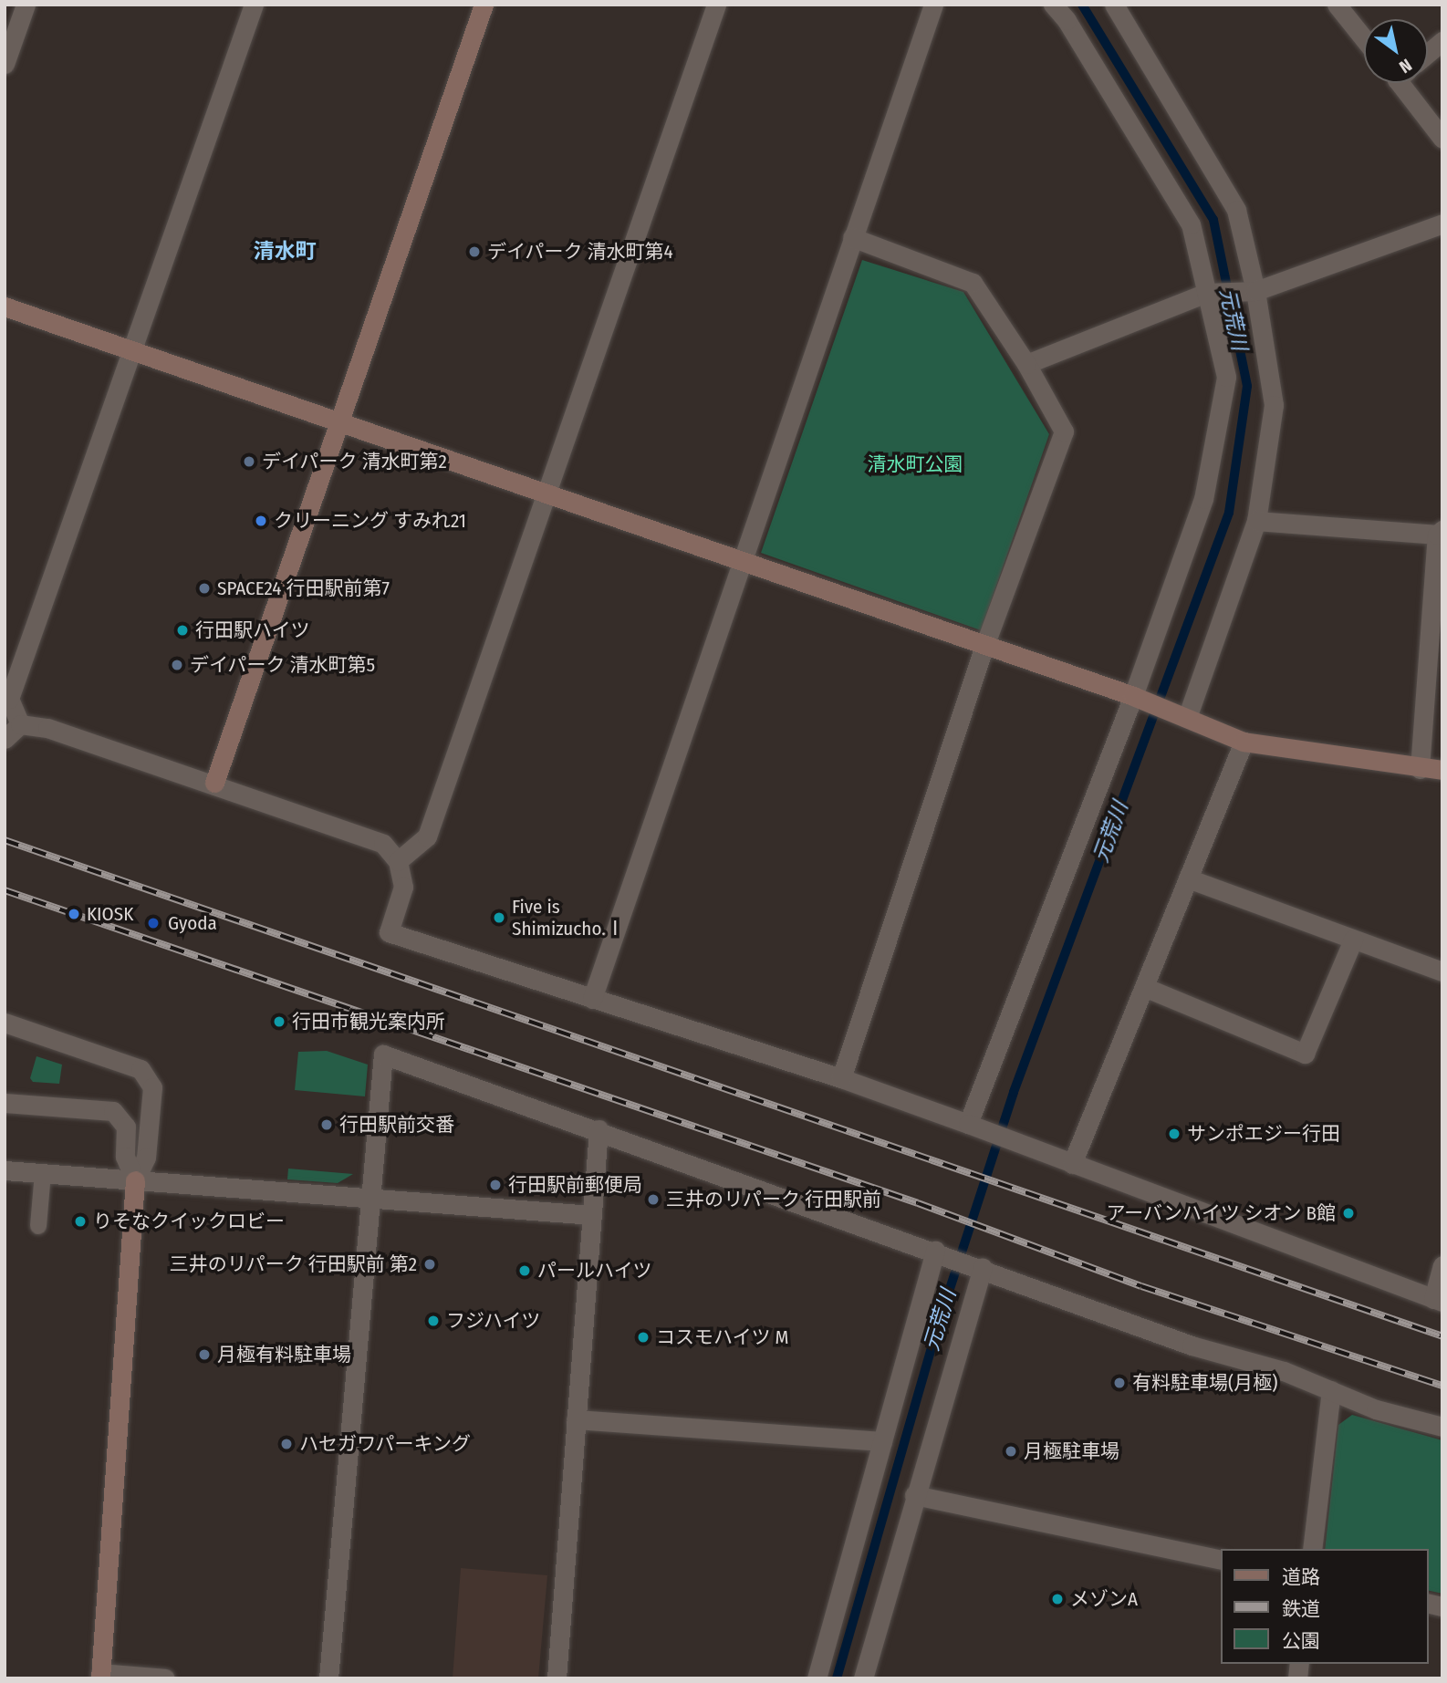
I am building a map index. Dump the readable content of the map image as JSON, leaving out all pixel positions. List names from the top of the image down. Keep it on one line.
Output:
{"districts":["清水町"],"water":["元荒川"],"parks":["清水町公園"],"places":["デイパーク 清水町第4","デイパーク 清水町第2","クリーニング すみれ21","SPACE24 行田駅前第7","行田駅ハイツ","デイパーク 清水町第5","KIOSK","Five is Shimizucho.Ⅰ","Gyoda","行田市観光案内所","行田駅前交番","サンポエジー行田","行田駅前郵便局","三井のリパーク 行田駅前","アーバンハイツ シオン B館","りそなクイックロビー","三井のリパーク 行田駅前 第2","パールハイツ","フジハイツ","コスモハイツ M","月極有料駐車場","有料駐車場(月極)","ハセガワパーキング","月極駐車場","メゾンA"],"legend":["道路","鉄道","公園"],"north":"bottom right"}
